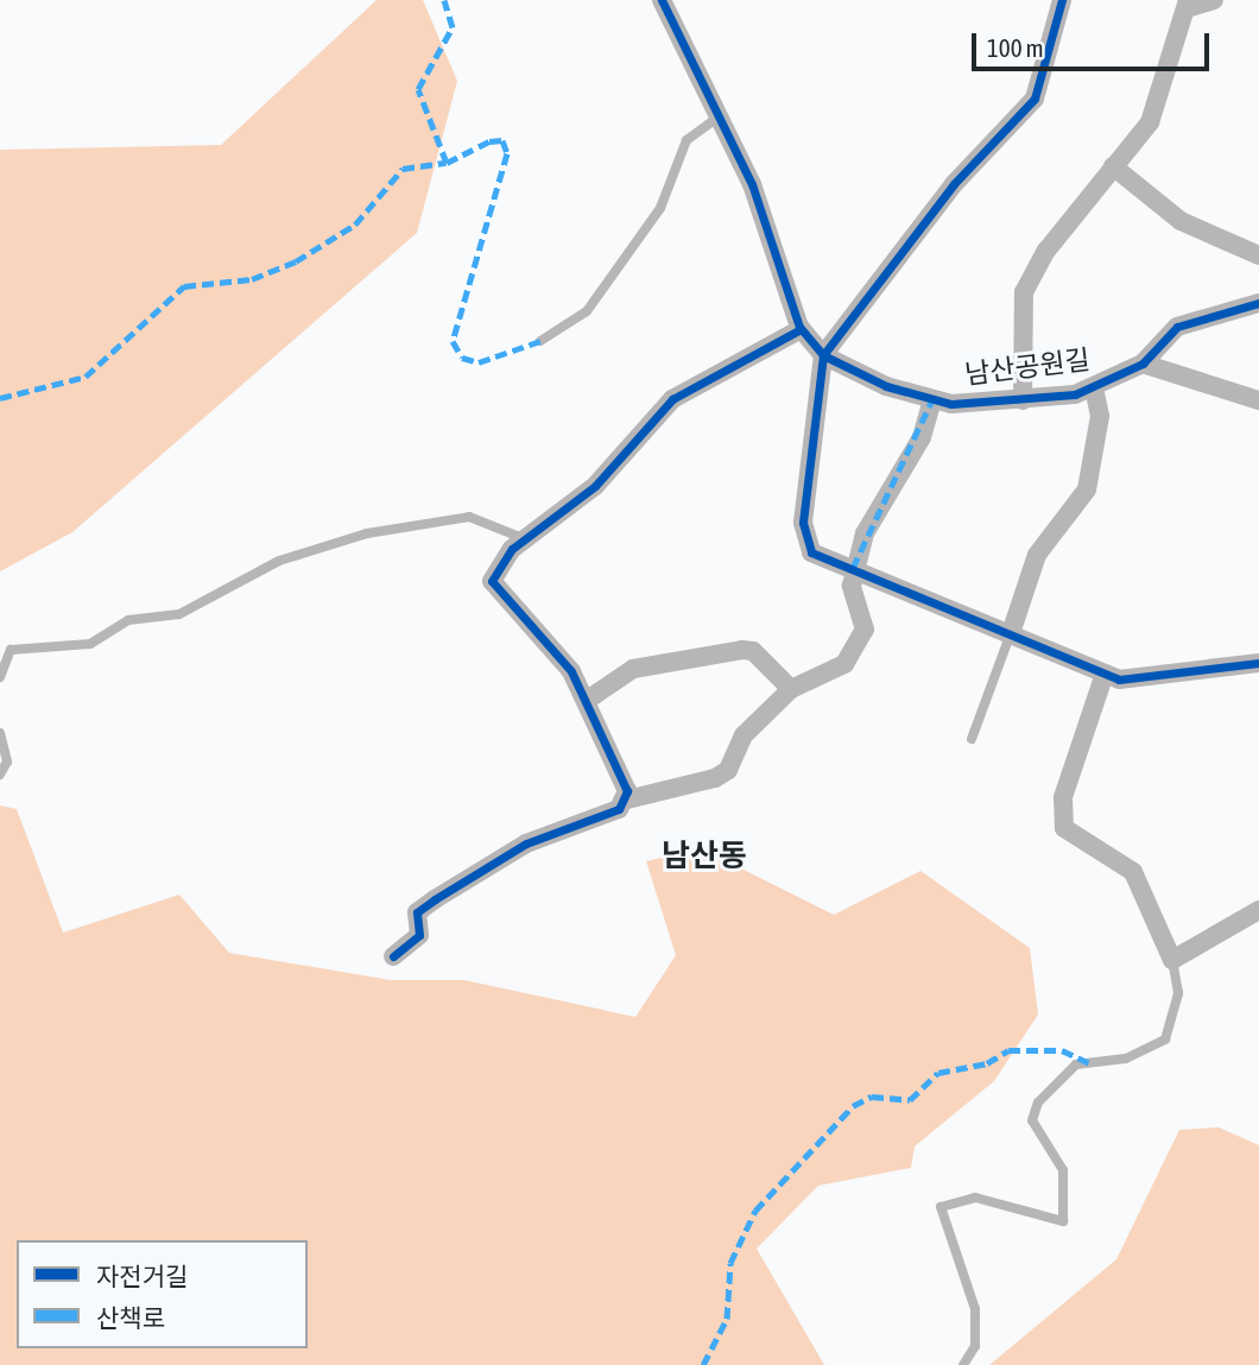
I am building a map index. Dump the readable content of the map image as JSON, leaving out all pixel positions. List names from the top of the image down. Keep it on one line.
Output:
{"streets":{"street":["남산공원길"]},"districts":["남산동"],"legend":["자전거길","산책로"],"scale_bar":"100 m"}
